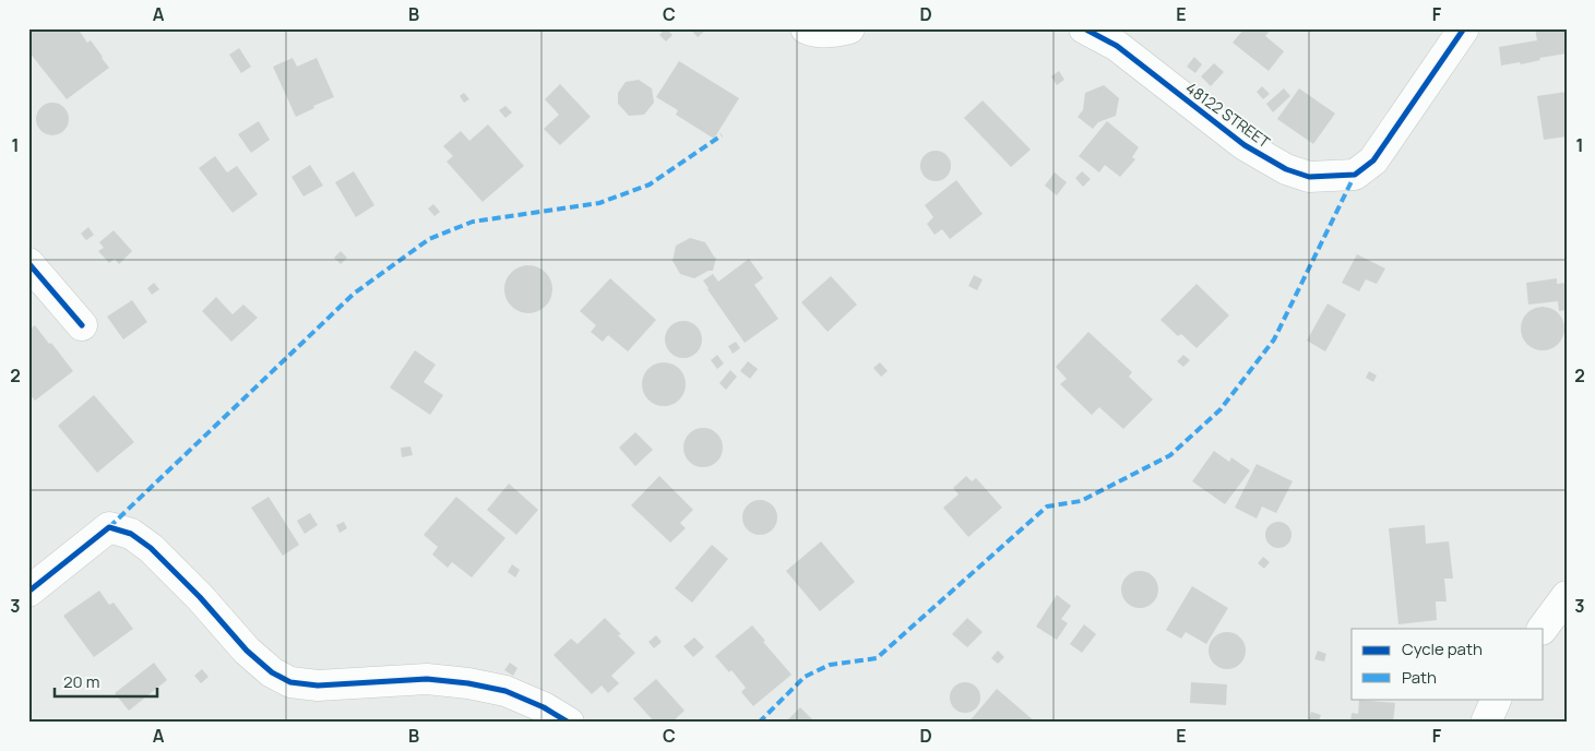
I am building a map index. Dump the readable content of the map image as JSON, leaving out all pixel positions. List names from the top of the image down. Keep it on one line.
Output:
{"streets":{"street":["48122 STREET"]},"legend":["Cycle path","Path"],"scale_bar":"20 m","grid":{"columns":["A","B","C","D","E","F"],"rows":["1","2","3"]}}
